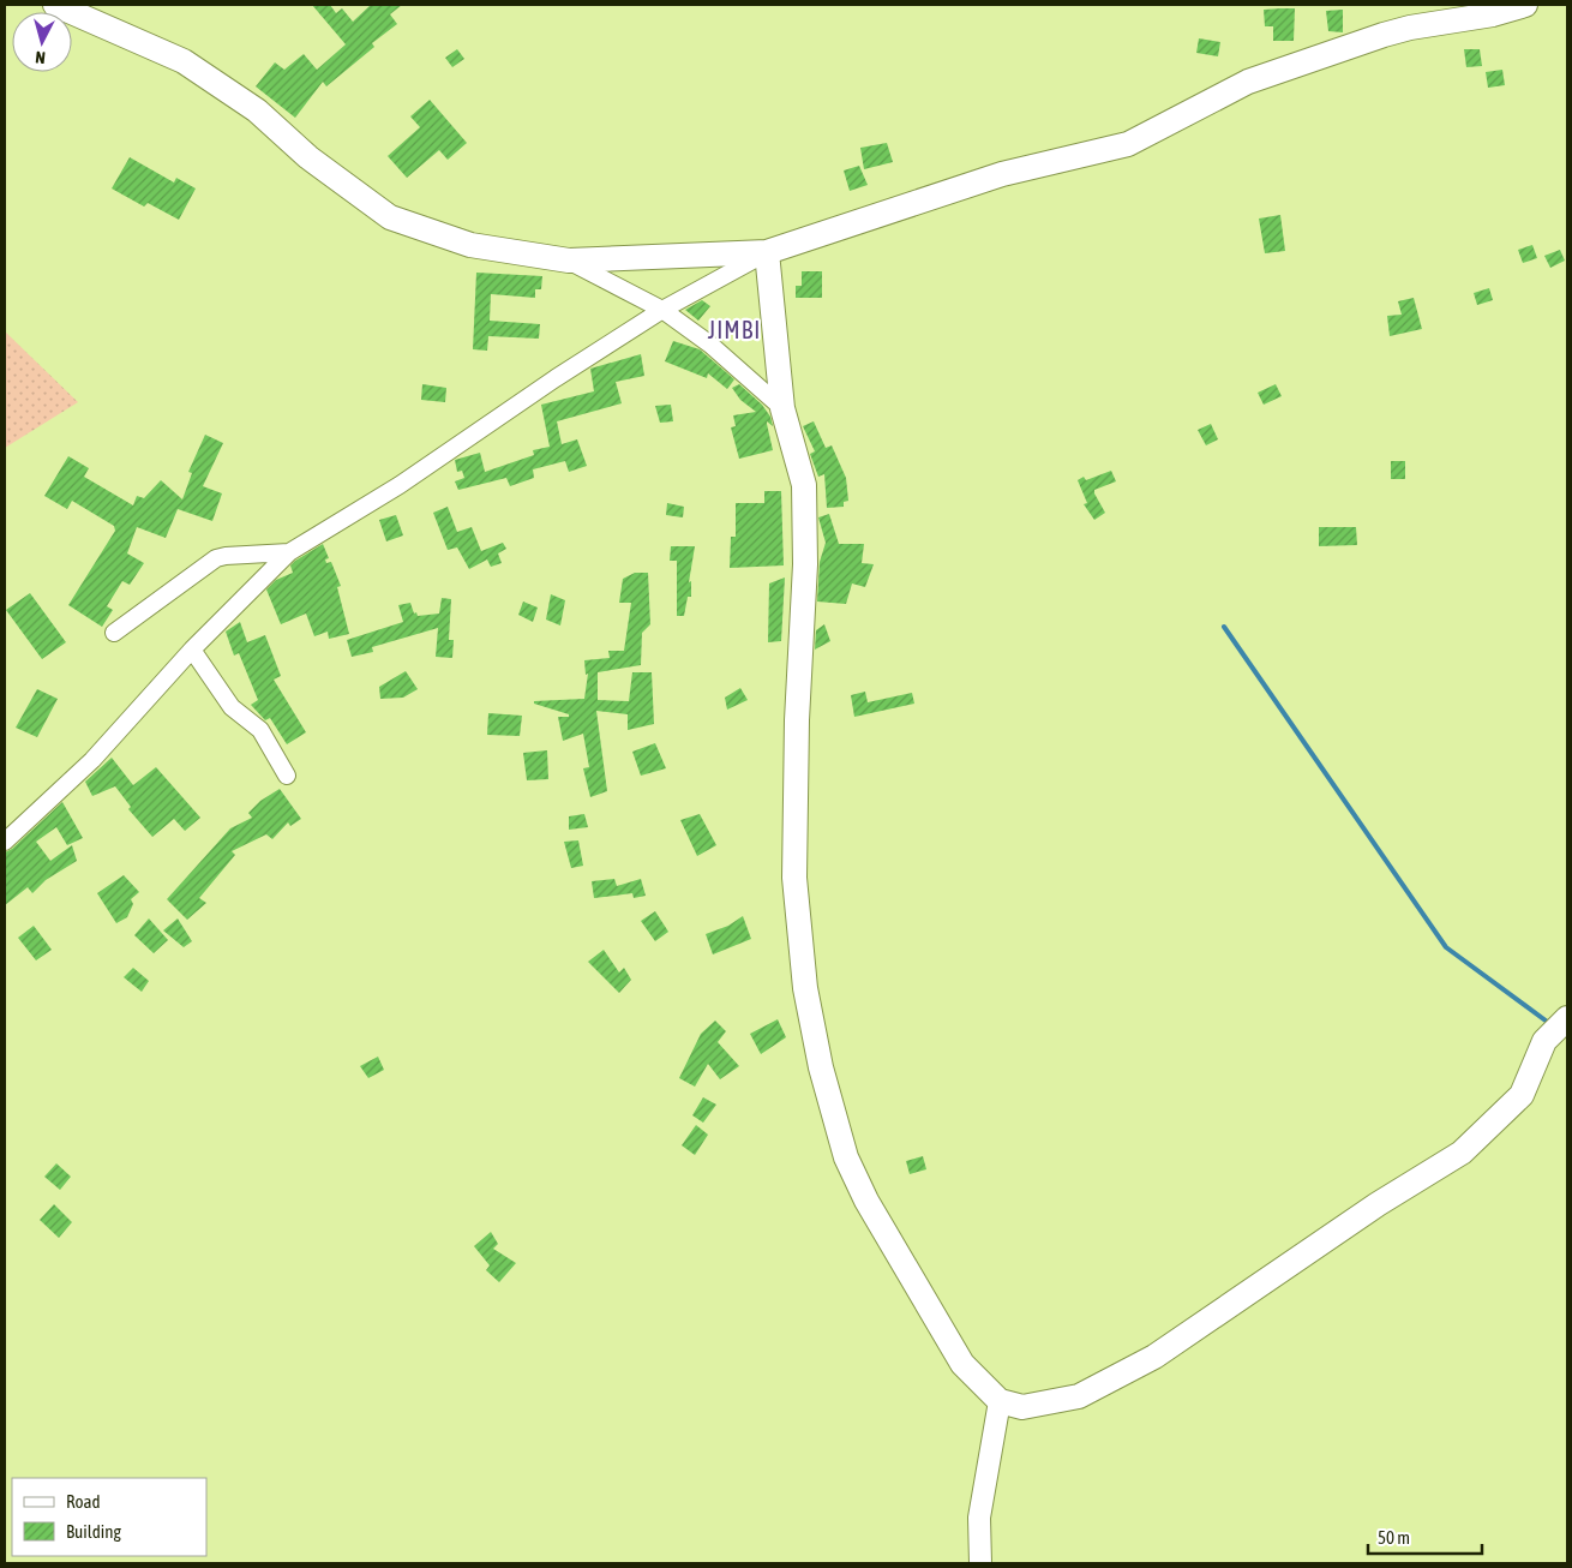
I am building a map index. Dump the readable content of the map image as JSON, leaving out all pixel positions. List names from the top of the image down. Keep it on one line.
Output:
{"districts":["JIMBI"],"legend":["Road","Building"],"scale_bar":"50 m","north":"bottom"}
